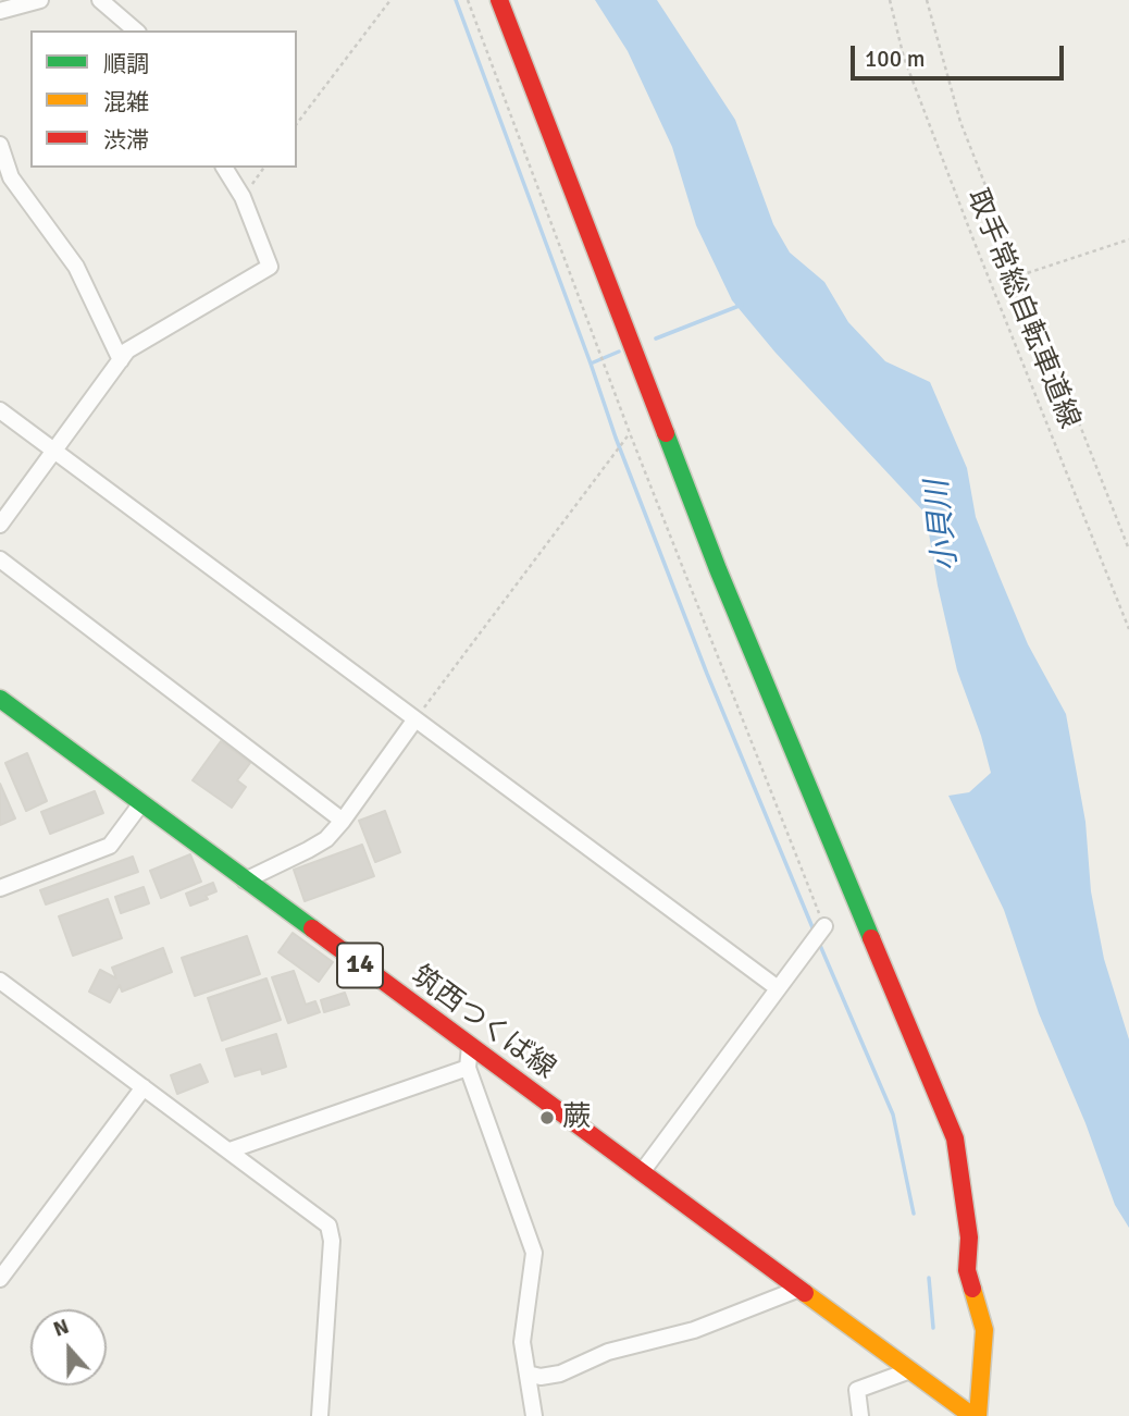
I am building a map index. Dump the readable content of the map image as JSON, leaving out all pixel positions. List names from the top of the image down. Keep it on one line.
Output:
{"streets":{"street":["14","筑西つくば線"],"path":["取手常総自転車道線"]},"water":["小貝川"],"places":["蕨"],"legend":["順調","混雑","渋滞"],"scale_bar":"100 m","north":"top"}
